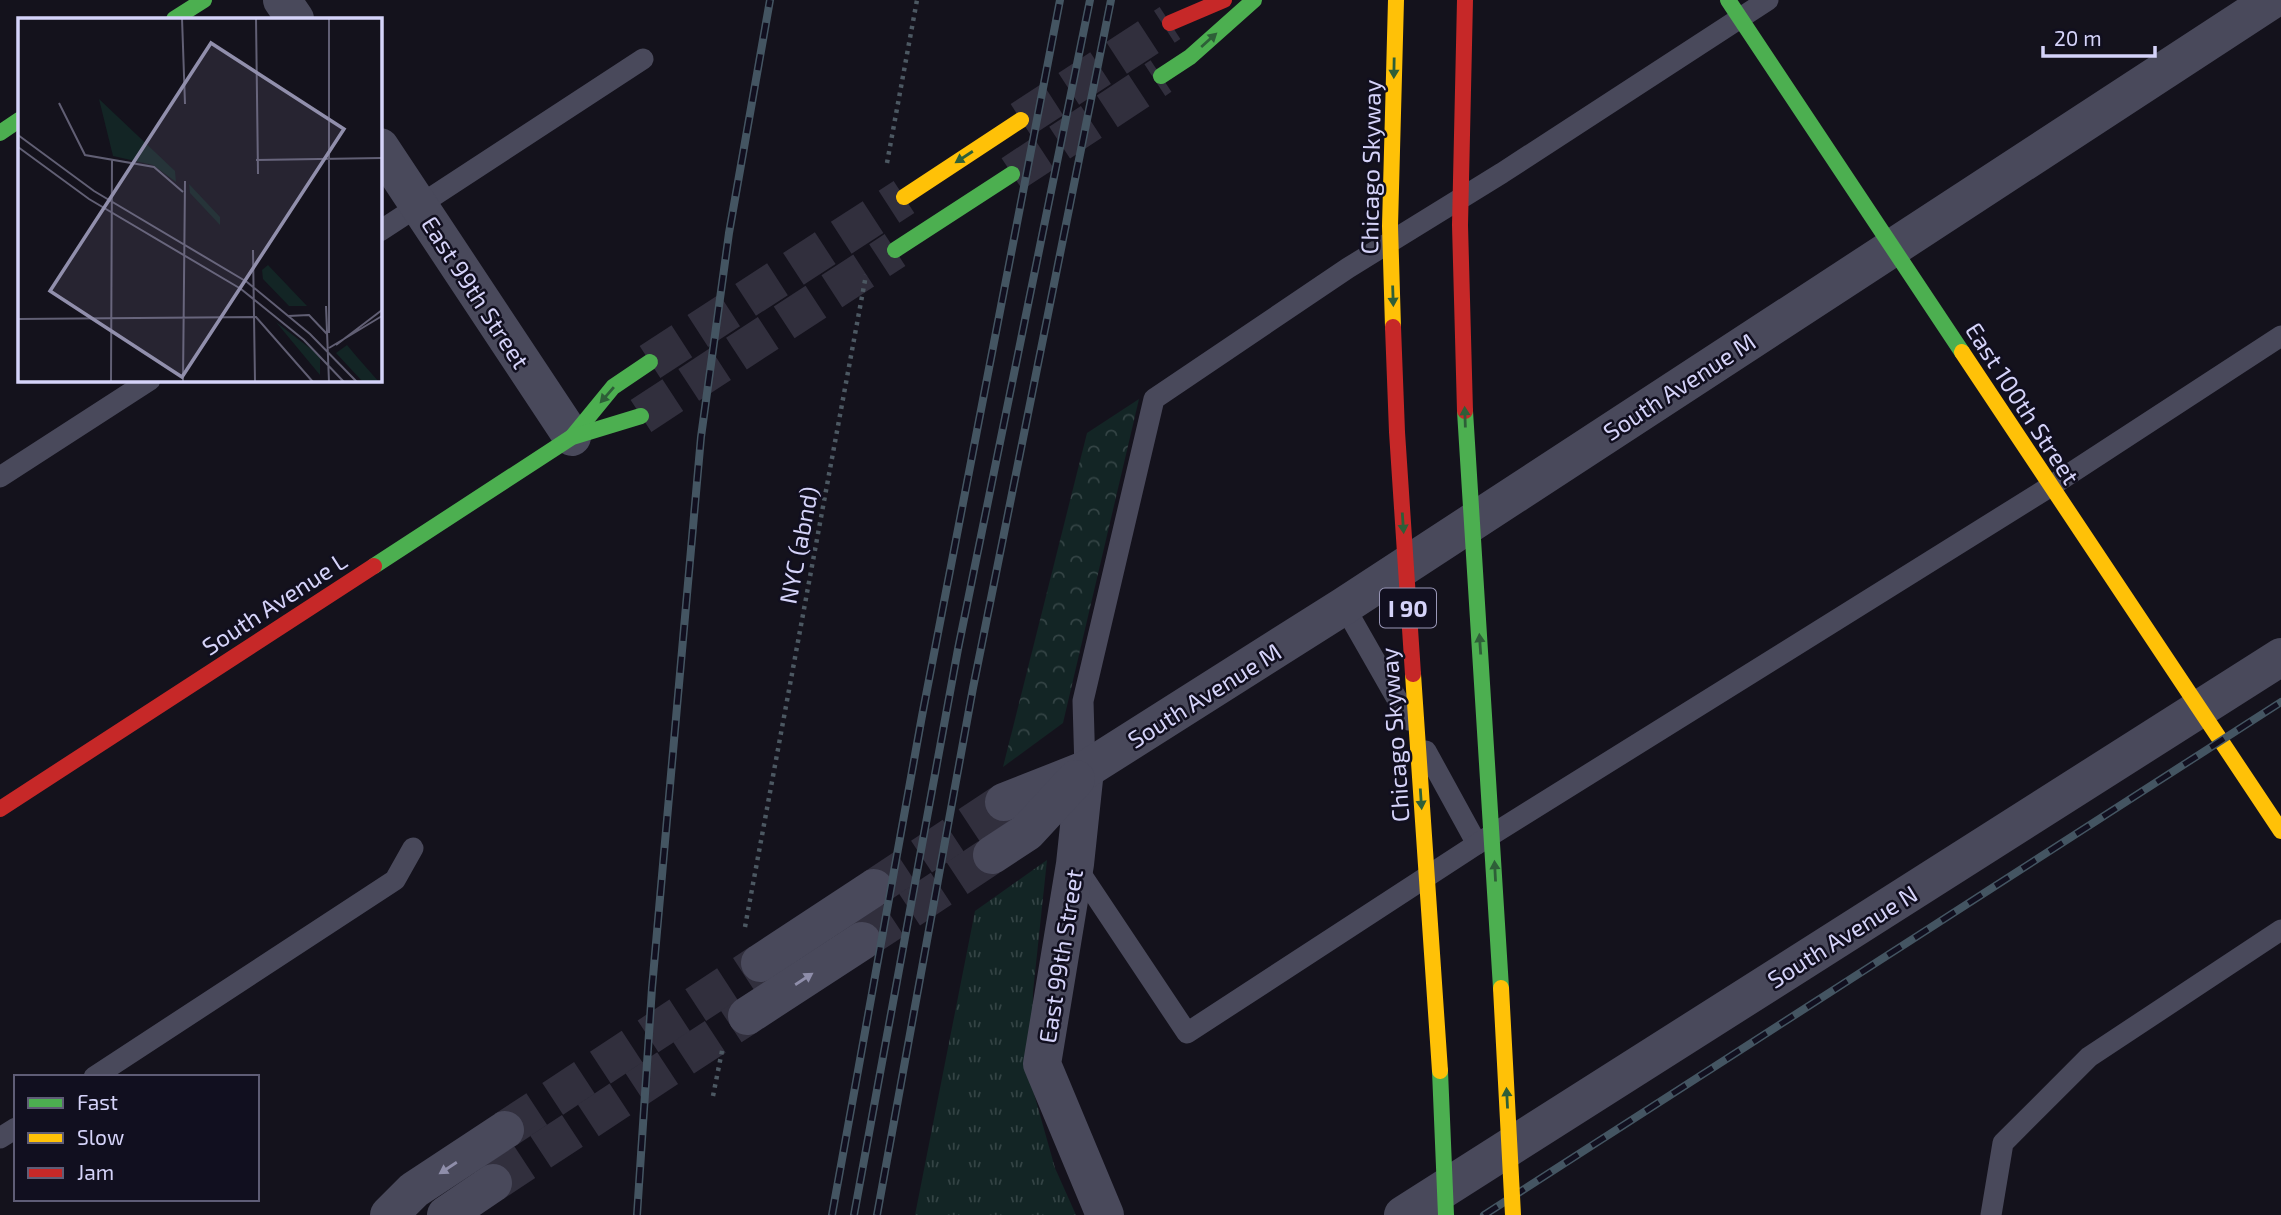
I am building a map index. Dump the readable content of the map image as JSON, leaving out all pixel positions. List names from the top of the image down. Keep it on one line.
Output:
{"streets":{"main road":["Chicago Skyway","East 100th Street","South Avenue L","I 90"],"street":["East 99th Street","South Avenue M","South Avenue N"],"path":["NYC (abnd)"]},"crossings":[["East 99th Street","South Avenue M"],["East 99th Street","South Avenue L"],["South Avenue M","East 100th Street"],["East 100th Street","South Avenue N"]],"legend":["Fast","Slow","Jam"],"scale_bar":"20 m"}
